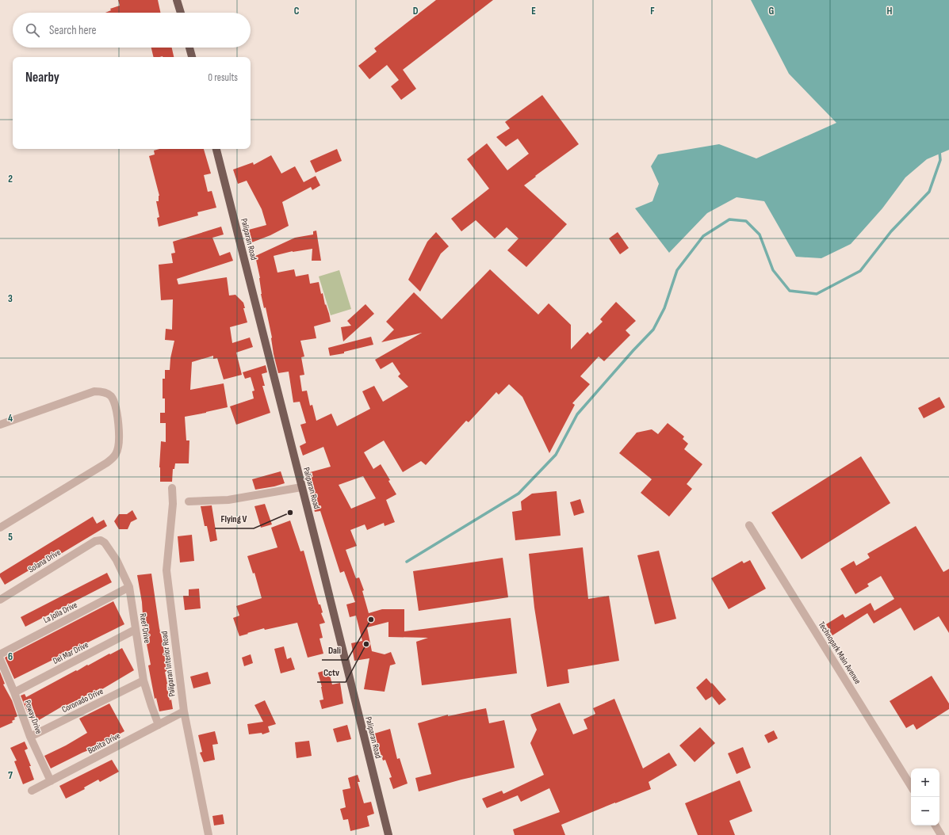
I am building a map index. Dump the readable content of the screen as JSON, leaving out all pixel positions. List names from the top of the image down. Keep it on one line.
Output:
{"streets":{"main road":["Paliparan Road"],"street":["Solana Drive","La Jolla Drive","Reef Drive","Del Mar Drive","Technopark Main Avenue","Paliparan Interior Road","Coronado Drive","Poway Drive","Bonita Drive"]},"crossings":[["Solana Drive","Reef Drive"],["La Jolla Drive","Reef Drive"],["Reef Drive","Del Mar Drive"],["Reef Drive","Coronado Drive"],["Reef Drive","Bonita Drive"],["Del Mar Drive","Poway Drive"],["Paliparan Interior Road","Bonita Drive"],["Coronado Drive","Poway Drive"],["Poway Drive","Bonita Drive"]],"places":["Flying V","Dali","Cctv"],"page":{"search":"Search here","heading":["Nearby","0 results"],"map_buttons":["+","−"]},"grid":{"columns":["C","D","E","F","G","H"],"rows":["2","3","4","5","6","7"]}}
